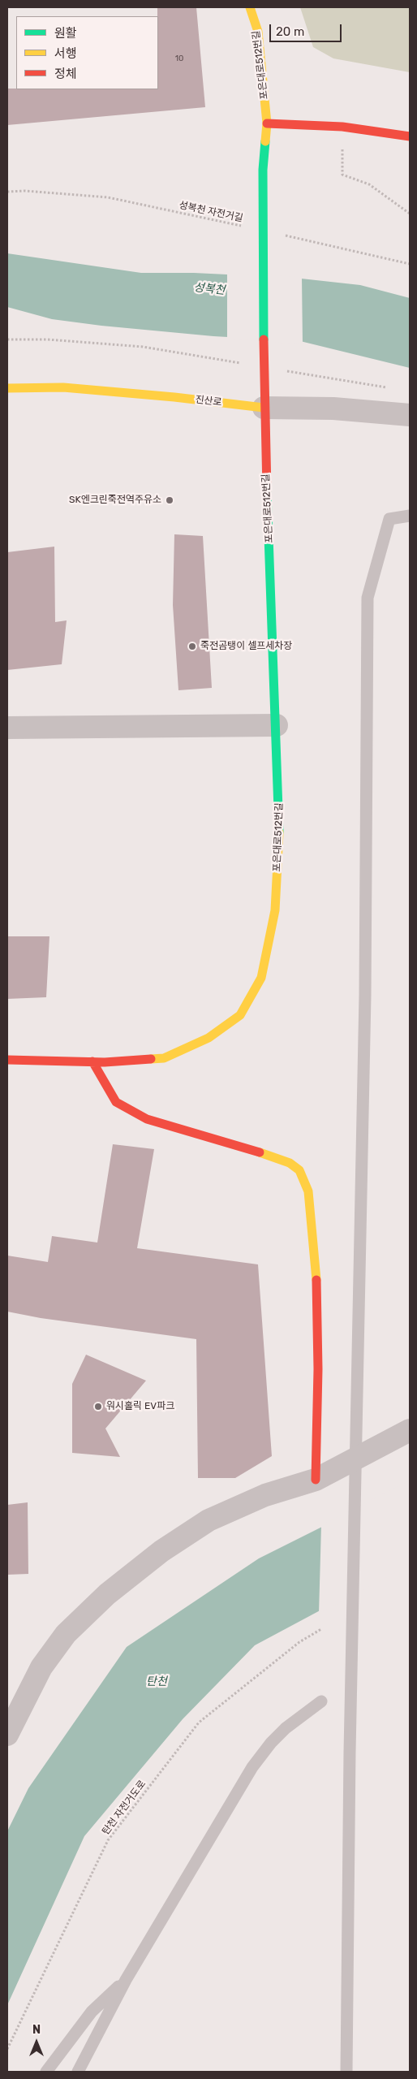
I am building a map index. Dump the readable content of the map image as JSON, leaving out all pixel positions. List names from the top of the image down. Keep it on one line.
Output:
{"streets":{"street":["포은대로512번길","진산로"],"path":["성복천 자전거길","탄천 자전거도로"]},"crossings":[["포은대로512번길","진산로"]],"water":["성복천","탄천"],"places":["SK엔크린죽전역주유소","죽전곰탱이 셀프세차장","워시홀릭 EV파크"],"house_numbers":["10"],"legend":["원활","서행","정체"],"scale_bar":"20 m","north":"top"}
